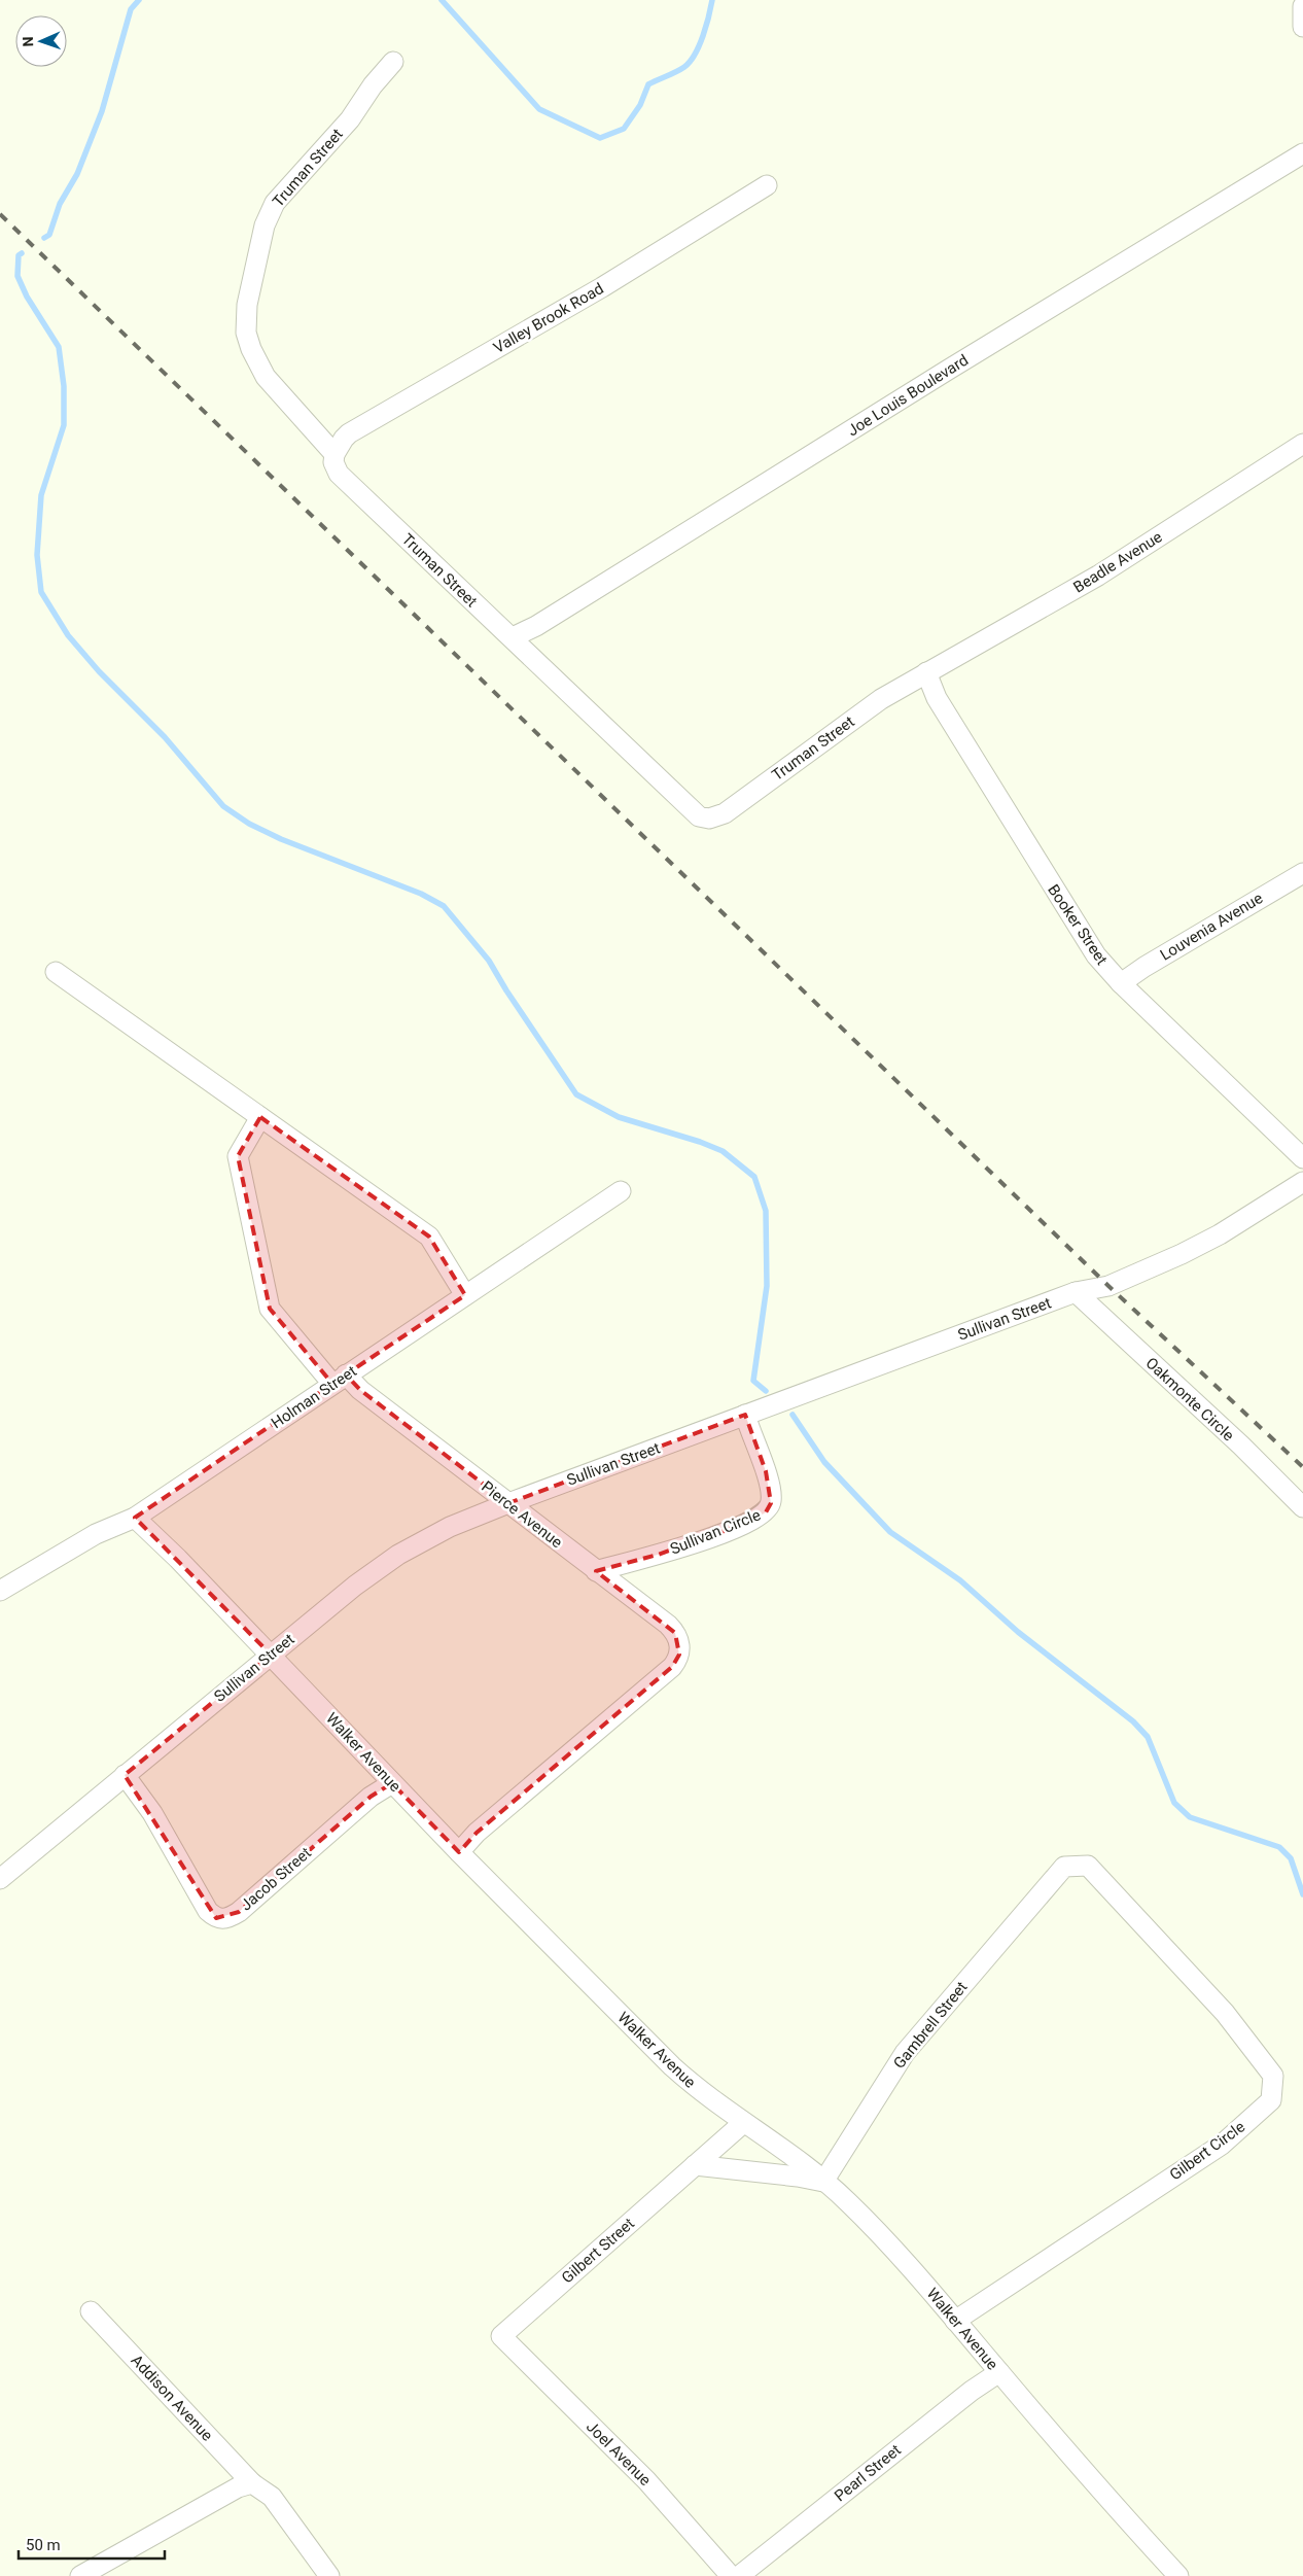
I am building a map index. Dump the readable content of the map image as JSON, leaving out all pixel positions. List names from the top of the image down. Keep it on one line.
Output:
{"streets":{"street":["Truman Street","Valley Brook Road","Joe Louis Boulevard","Beadle Avenue","Booker Street","Louvenia Avenue","Sullivan Street","Holman Street","Oakmonte Circle","Pierce Avenue","Sullivan Circle","Walker Avenue","Jacob Street","Gambrell Street","Gilbert Circle","Gilbert Street","Addison Avenue","Joel Avenue","Pearl Street"]},"crossings":[["Truman Street","Valley Brook Road"],["Truman Street","Joe Louis Boulevard"],["Truman Street","Beadle Avenue"],["Truman Street","Booker Street"],["Beadle Avenue","Booker Street"],["Booker Street","Louvenia Avenue"],["Sullivan Street","Oakmonte Circle"],["Sullivan Street","Pierce Avenue"],["Sullivan Street","Sullivan Circle"],["Sullivan Street","Walker Avenue"],["Sullivan Street","Jacob Street"],["Holman Street","Pierce Avenue"],["Holman Street","Walker Avenue"],["Pierce Avenue","Sullivan Circle"],["Pierce Avenue","Walker Avenue"],["Walker Avenue","Jacob Street"],["Walker Avenue","Gambrell Street"],["Walker Avenue","Gilbert Circle"],["Walker Avenue","Gilbert Street"],["Walker Avenue","Pearl Street"],["Gambrell Street","Gilbert Circle"],["Gilbert Street","Joel Avenue"]],"scale_bar":"50 m","north":"left"}
